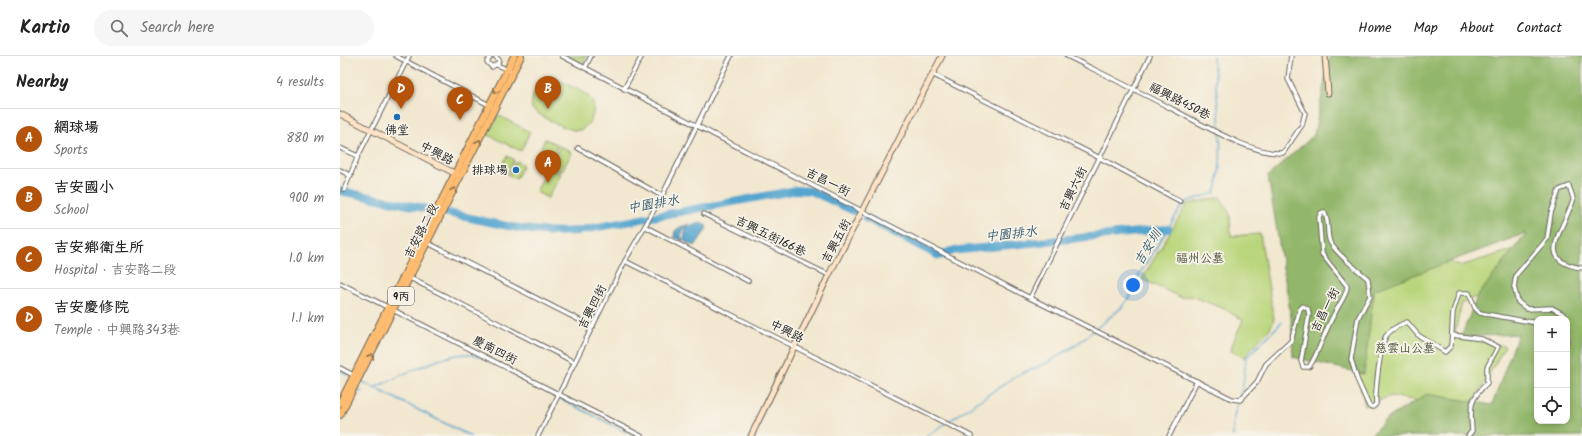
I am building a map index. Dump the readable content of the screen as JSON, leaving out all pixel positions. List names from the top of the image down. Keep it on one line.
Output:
{"streets":{"main road":["吉安路二段","9丙"],"street":["福興路450巷","中興路","吉昌一街","吉興六街","吉興五街166巷","吉興五街","吉興四街","慶南四街"]},"crossings":[["福興路450巷","吉興六街"],["中興路","吉安路二段"],["中興路","吉興五街"],["中興路","吉興四街"],["吉昌一街","吉興六街"],["吉昌一街","吉興五街"],["吉安路二段","慶南四街"],["吉興五街166巷","吉興五街"],["吉興四街","慶南四街"]],"water":["中園排水","吉安圳"],"parks":["福州公墓","慈雲山公墓"],"places":["佛堂","排球場"],"page":{"header":"Kartio","search":"Search here","nav":["Home","Map","About","Contact"],"heading":["Nearby","4 results"],"pins":["B","D","C","A"],"list":[{"mark":"A","name":"網球場","note":"Sports","value":"880 m"},{"mark":"B","name":"吉安國小","note":"School","value":"900 m"},{"mark":"C","name":"吉安鄉衛生所","note":"Hospital · 吉安路二段","value":"1.0 km"},{"mark":"D","name":"吉安慶修院","note":"Temple · 中興路343巷","value":"1.1 km"}],"map_buttons":["+","−"]}}
